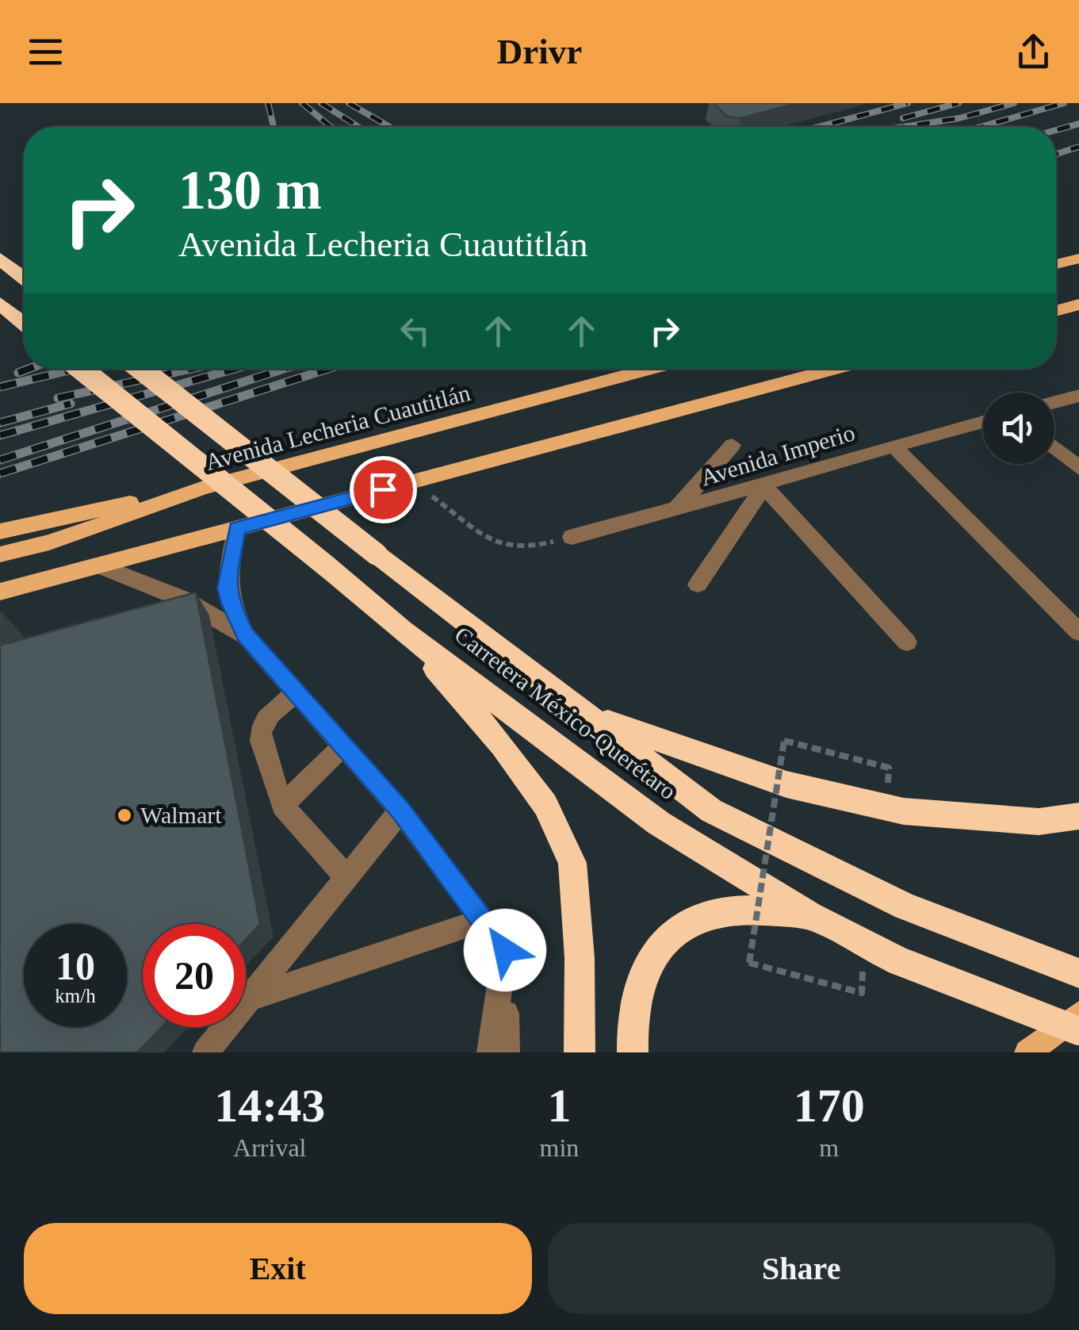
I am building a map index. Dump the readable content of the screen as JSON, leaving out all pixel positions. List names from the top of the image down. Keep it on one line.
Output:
{"streets":{"highway":["Carretera México-Querétaro"],"main road":["Avenida Lecheria Cuautitlán"],"street":["Avenida Imperio"]},"places":["Walmart"],"page":{"header":"Drivr","turn":["130 m","Avenida Lecheria Cuautitlán"],"speed":"10 km/h","limit":"20","eta":["14:43","Arrival","1","min","170","m"],"buttons":["Exit","Share"]}}
